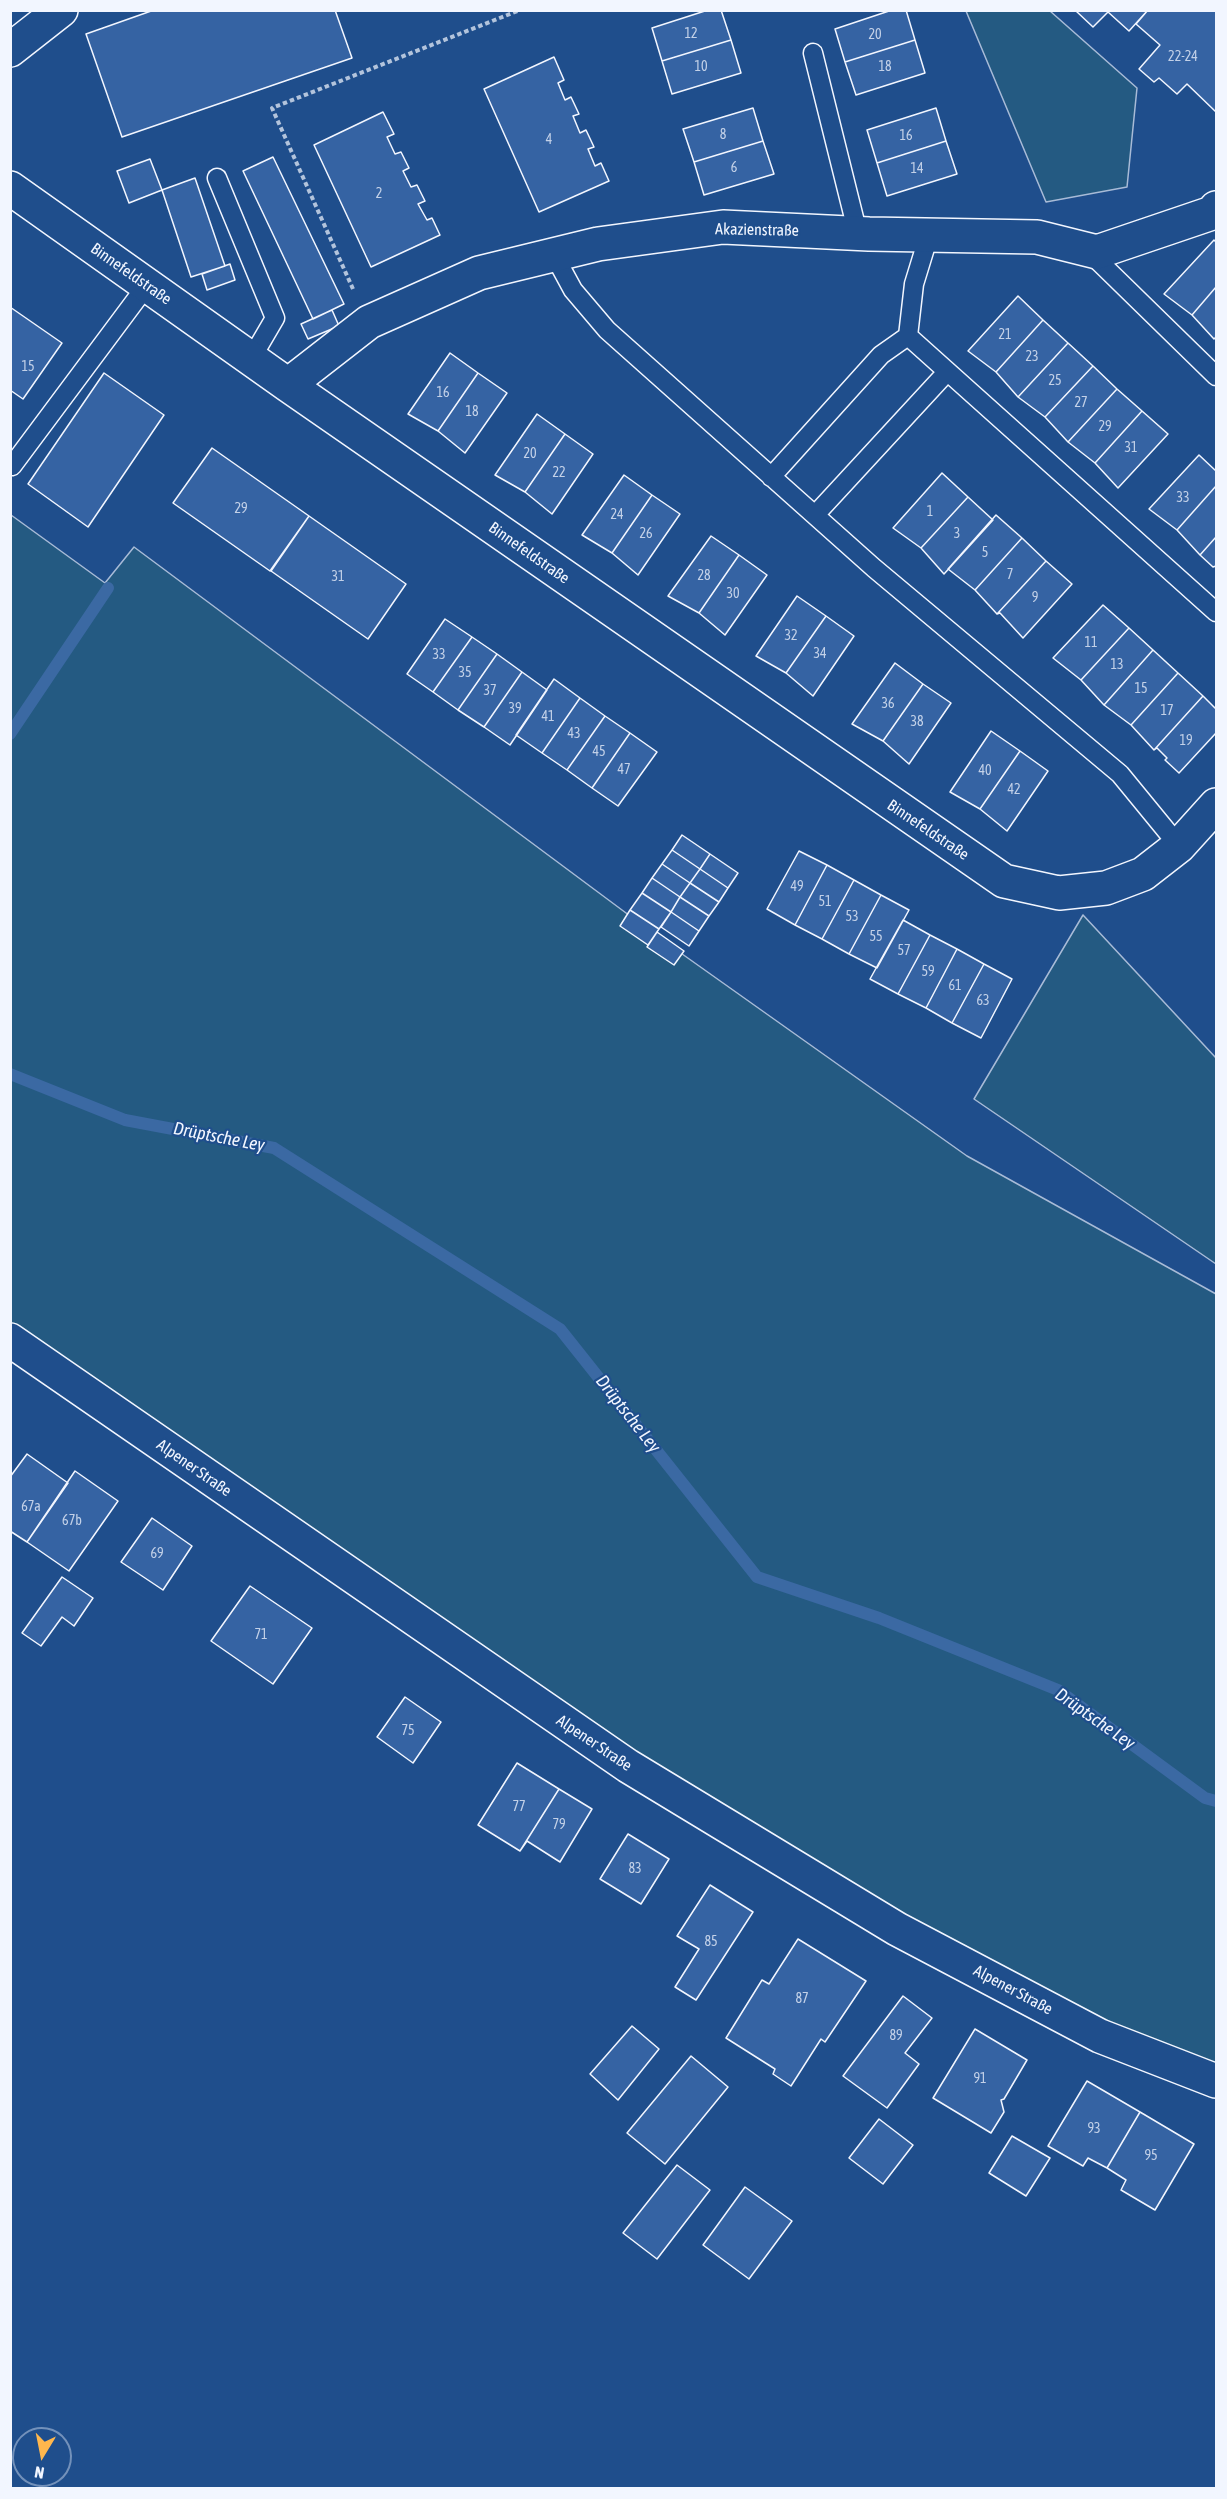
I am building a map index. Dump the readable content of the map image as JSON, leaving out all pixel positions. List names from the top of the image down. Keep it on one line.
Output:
{"streets":{"street":["Akazienstraße","Binnefeldstraße","Alpener Straße"]},"crossings":[["Akazienstraße","Binnefeldstraße"]],"water":["Drüptsche Ley"],"house_numbers":["12","20","22-24","10","18","8","16","4","6","14","2","21","23","15","25","16","27","18","29","31","20","22","33","29","1","24","26","3","5","7","28","31","30","9","32","11","34","33","13","35","15","37","36","39","17","41","38","43","19","45","47","40","42","49","51","53","55","57","59","61","63","67a","67b","69","71","75","77","79","83","85","87","89","91","93","95"],"north":"bottom"}
